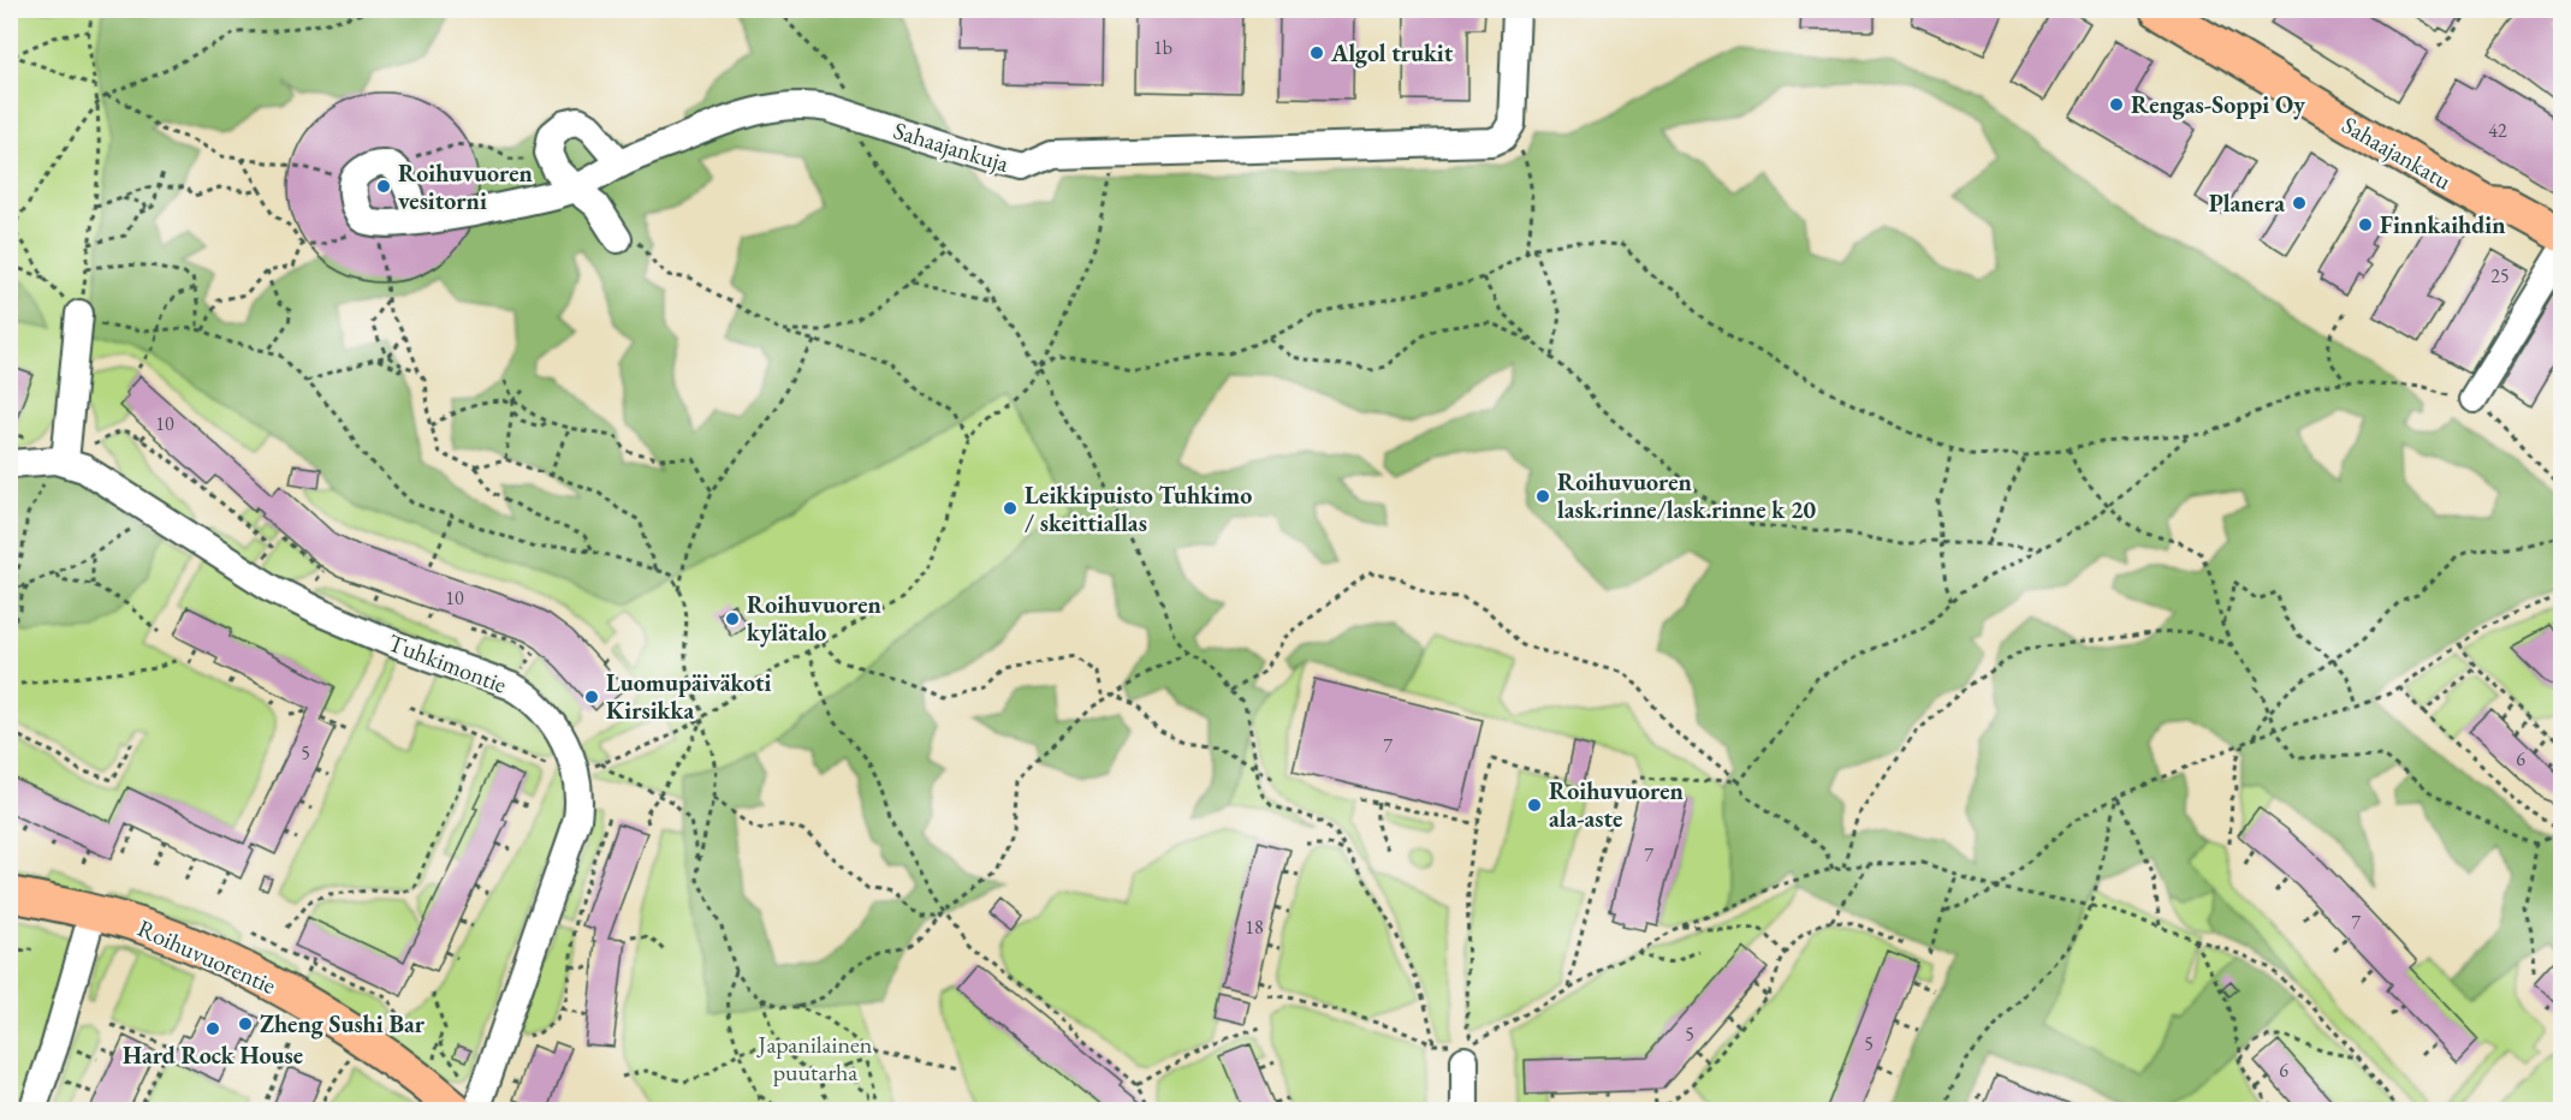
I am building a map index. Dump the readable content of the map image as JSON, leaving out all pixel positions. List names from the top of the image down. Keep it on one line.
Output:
{"streets":{"main road":["Sahaajankatu","Roihuvuorentie"],"street":["Sahaajankuja","Tuhkimontie"]},"parks":["Japanilainen puutarha"],"places":["Algol trukit","Rengas-Soppi Oy","Roihuvuoren vesitorni","Planera","Finnkaihdin","Roihuvuoren lask.rinne/lask.rinne k 20","Leikkipuisto Tuhkimo / skeittiallas","Roihuvuoren kylätalo","Luomupäiväkoti Kirsikka","Roihuvuoren ala-aste","Zheng Sushi Bar","Hard Rock House"],"house_numbers":["1b","42","25","10","10","7","5","6","7","7","18","5","5","6"]}
